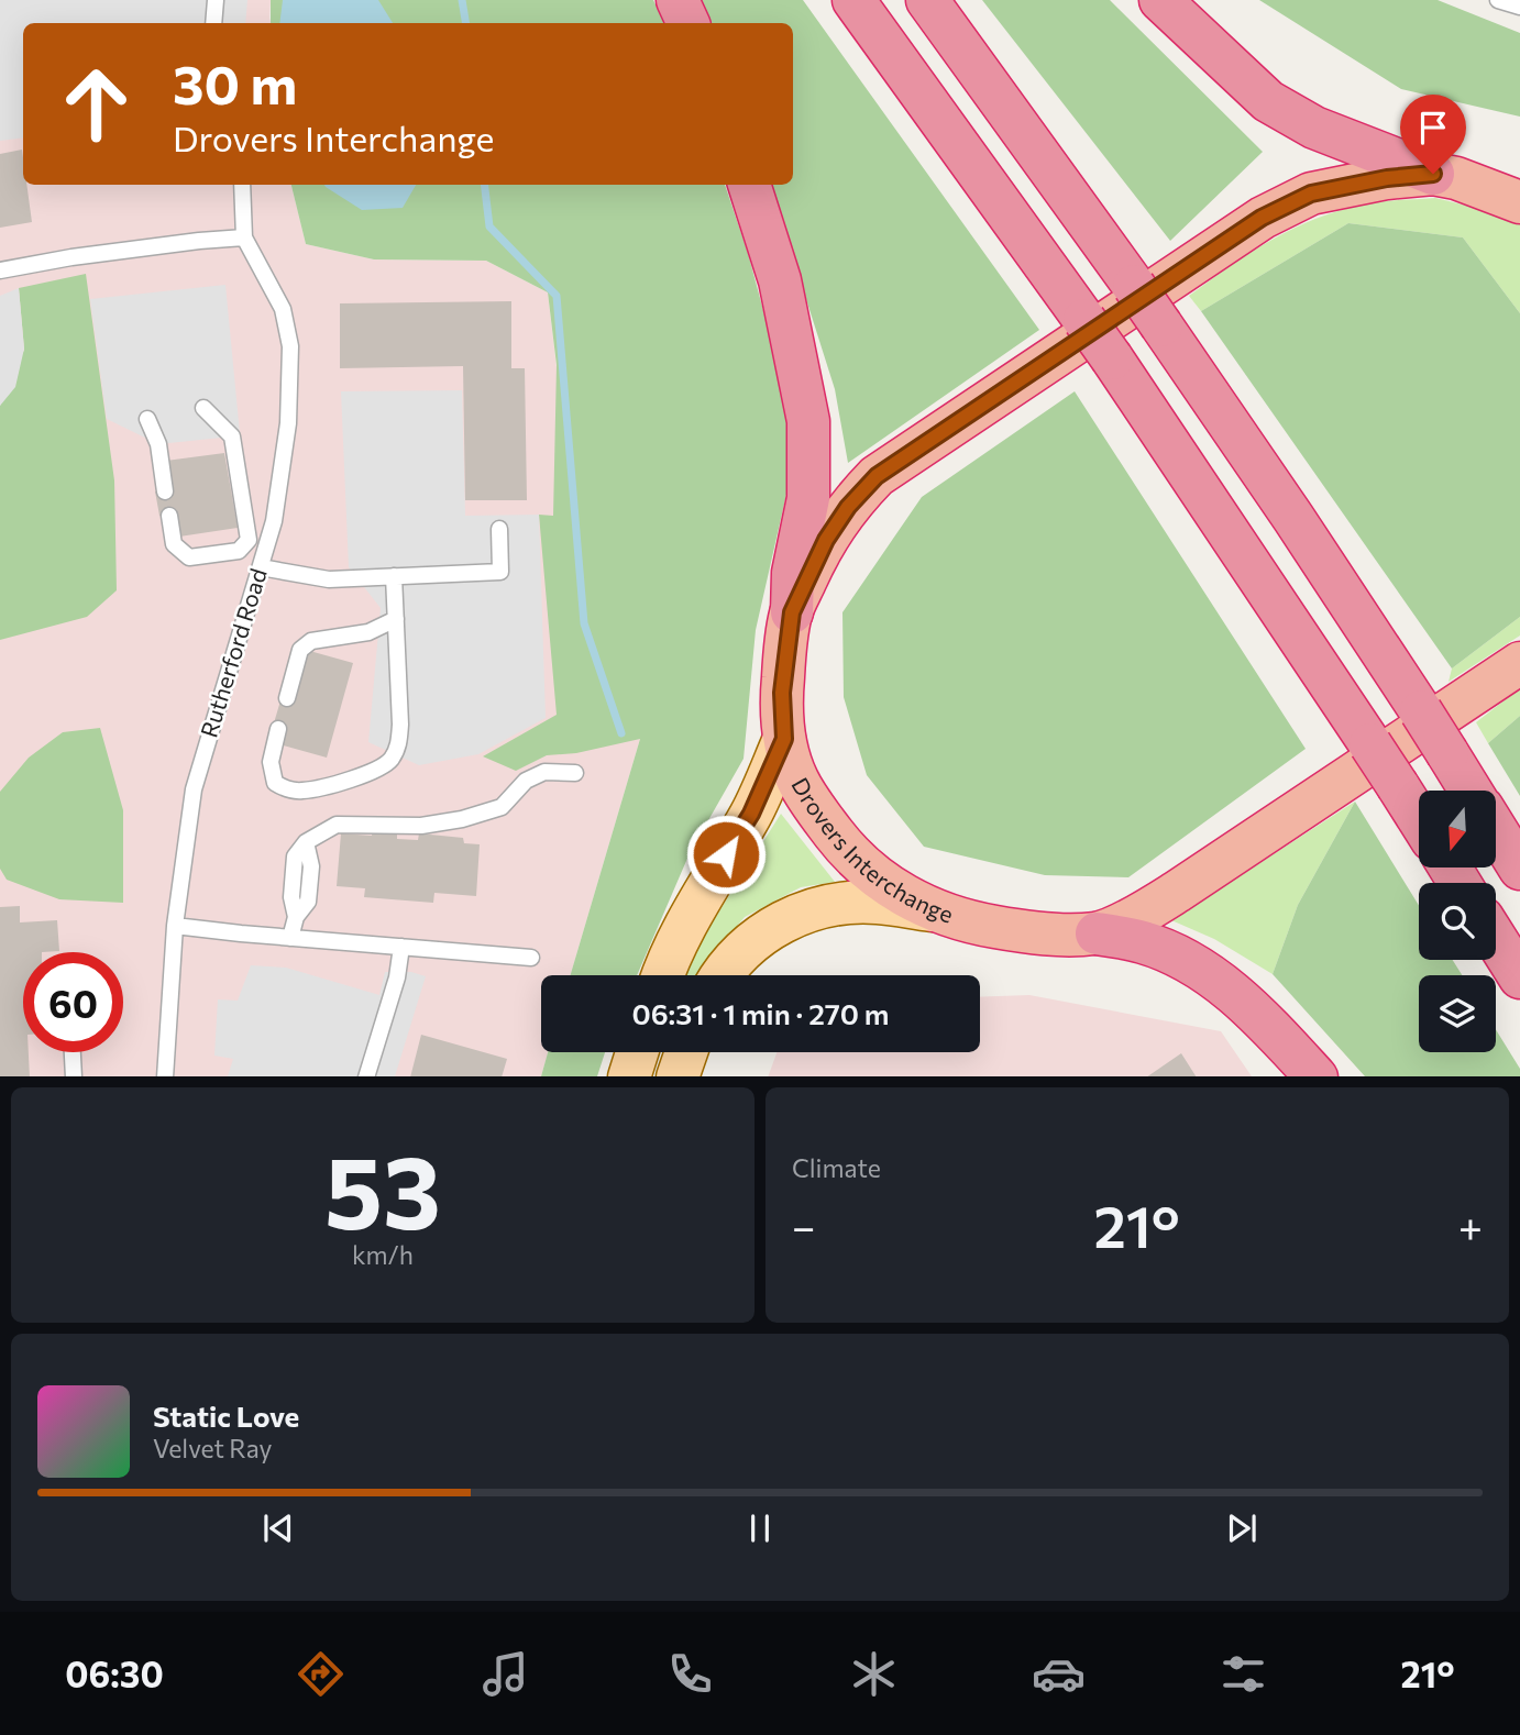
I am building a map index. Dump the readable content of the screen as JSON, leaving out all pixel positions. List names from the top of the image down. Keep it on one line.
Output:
{"streets":{"highway":["Drovers Interchange"],"lane":["Rutherford Road"]},"north":"bottom","page":{"turn":["30 m","Drovers Interchange"],"limit":"60","trip":"06:31 · 1 min · 270 m","tile":[["53","km/h"],"Climate"],"heat":["−","21°","+"],"song":["Static Love","Velvet Ray"],"tabs":["06:30","21°"]}}
